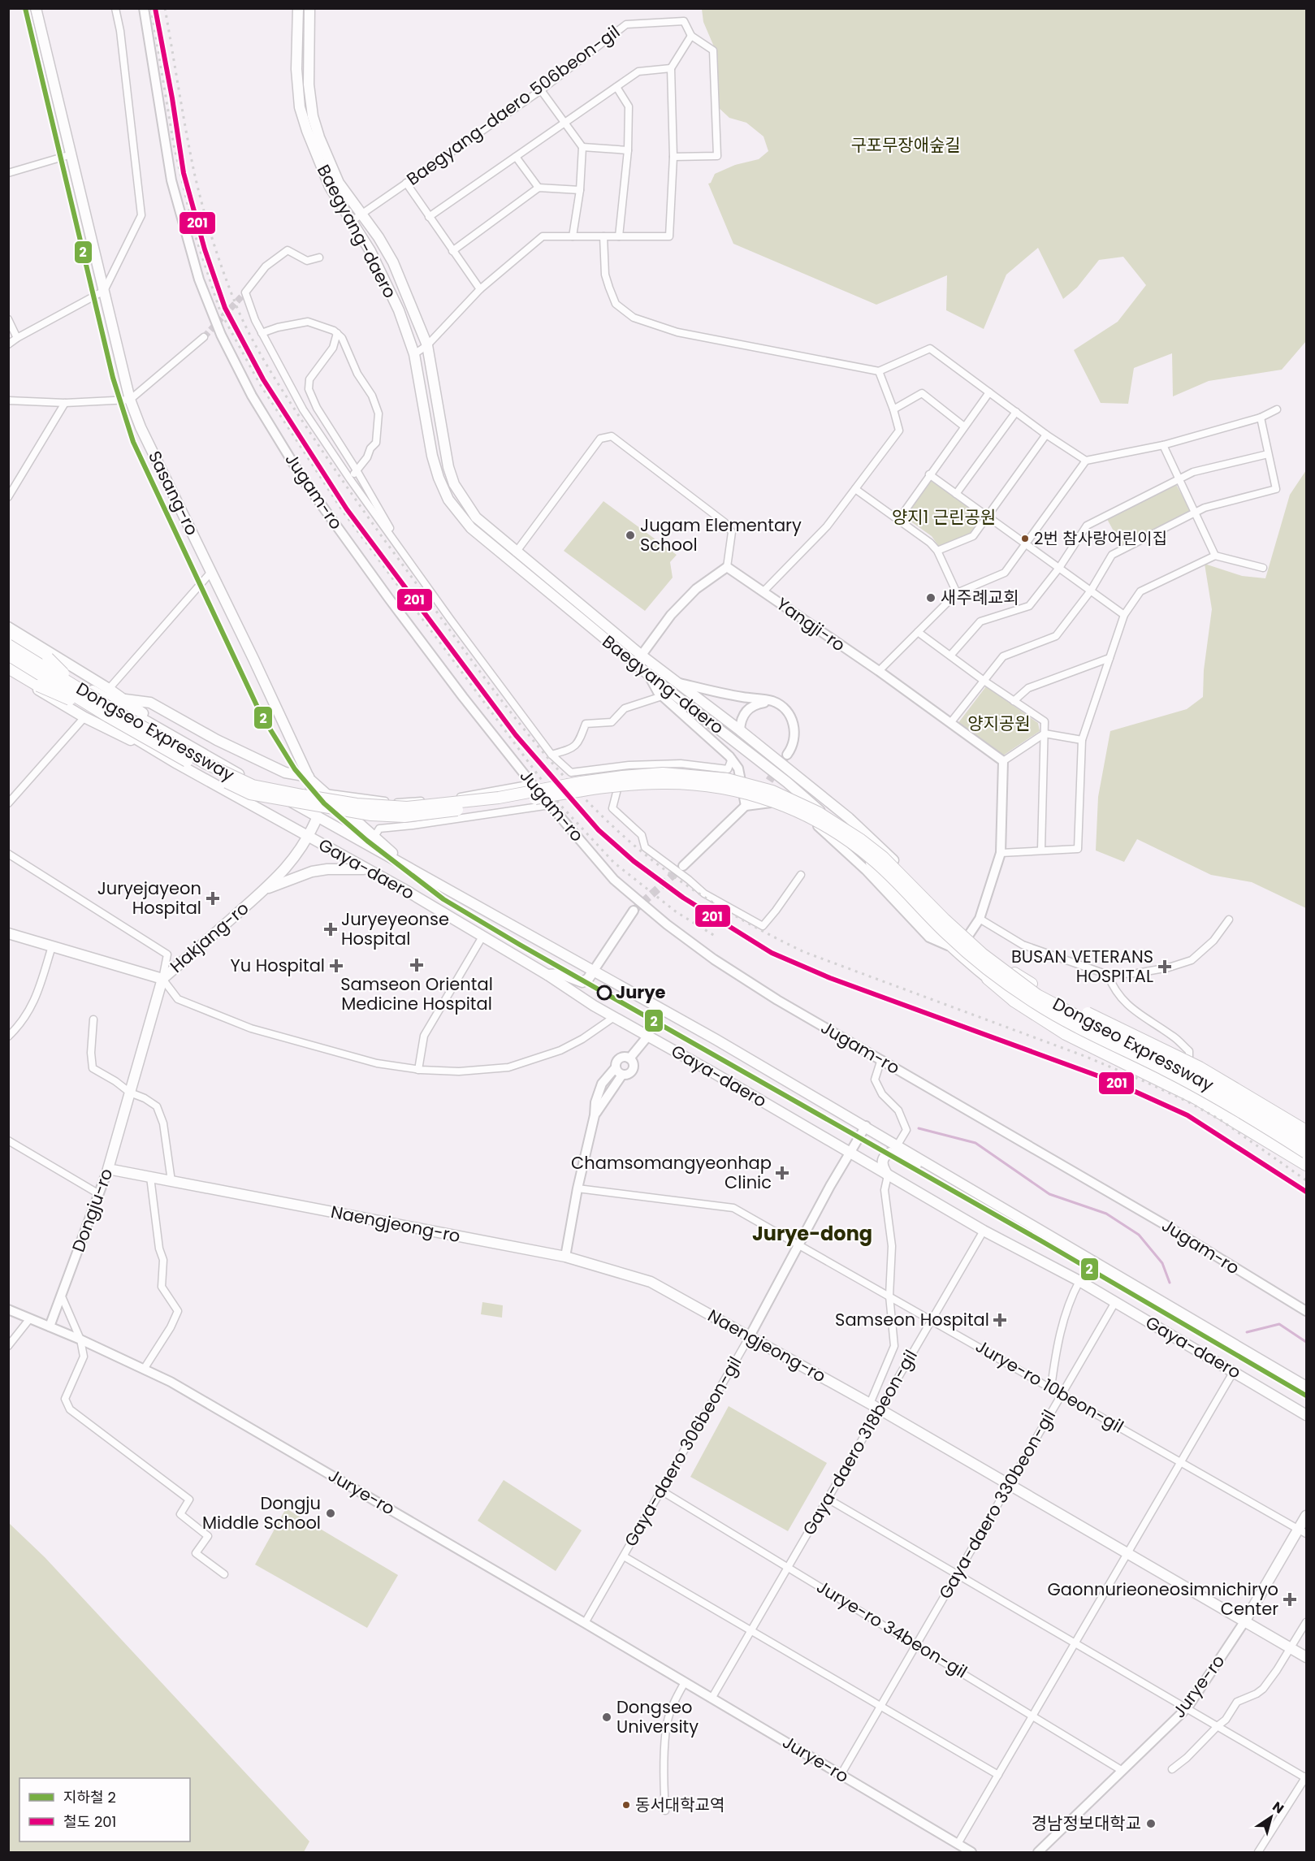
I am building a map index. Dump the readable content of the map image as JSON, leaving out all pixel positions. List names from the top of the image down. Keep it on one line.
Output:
{"streets":{"main road":["Baegyang-daero","Sasang-ro","Dongseo Expressway","Gaya-daero","Hakjang-ro","Dongju-ro","Naengjeong-ro","Jurye-ro"],"street":["Baegyang-daero 506beon-gil","Jugam-ro","Yangji-ro","Jurye-ro 10beon-gil","Gaya-daero 318beon-gil","Gaya-daero 306beon-gil","Gaya-daero 330beon-gil","Jurye-ro 34beon-gil"]},"crossings":[["Baegyang-daero 506beon-gil","Baegyang-daero"],["Sasang-ro","Gaya-daero"],["Sasang-ro","Hakjang-ro"],["Gaya-daero","Hakjang-ro"],["Gaya-daero","Gaya-daero 318beon-gil"],["Gaya-daero","Gaya-daero 306beon-gil"],["Gaya-daero","Gaya-daero 330beon-gil"],["Hakjang-ro","Dongju-ro"],["Dongju-ro","Naengjeong-ro"],["Dongju-ro","Jurye-ro"],["Naengjeong-ro","Gaya-daero 318beon-gil"],["Naengjeong-ro","Gaya-daero 306beon-gil"],["Naengjeong-ro","Jurye-ro"],["Naengjeong-ro","Gaya-daero 330beon-gil"],["Jurye-ro 10beon-gil","Gaya-daero 318beon-gil"],["Jurye-ro 10beon-gil","Gaya-daero 306beon-gil"],["Jurye-ro 10beon-gil","Jurye-ro"],["Jurye-ro 10beon-gil","Gaya-daero 330beon-gil"],["Gaya-daero 318beon-gil","Jurye-ro"],["Gaya-daero 318beon-gil","Jurye-ro 34beon-gil"],["Gaya-daero 306beon-gil","Jurye-ro"],["Gaya-daero 306beon-gil","Jurye-ro 34beon-gil"],["Jurye-ro","Gaya-daero 330beon-gil"],["Jurye-ro","Jurye-ro 34beon-gil"],["Gaya-daero 330beon-gil","Jurye-ro 34beon-gil"]],"districts":["Jurye-dong"],"parks":["구포무장애숲길","양지1 근린공원","양지공원"],"places":{"other":["Jugam Elementary School","2번 참사랑어린이집","새주례교회","Jurye","Dongju Middle School","Dongseo University","동서대학교역","경남정보대학교"],"health":["Juryejayeon Hospital","Juryeyeonse Hospital","Samseon Oriental Medicine Hospital","Yu Hospital","BUSAN VETERANS HOSPITAL","Chamsomangyeonhap Clinic","Samseon Hospital","Gaonnurieoneosimnichiryo Center"]},"lines":["metro line 2","rail line 201"],"legend":["지하철 2","철도 201"],"north":"top right"}
